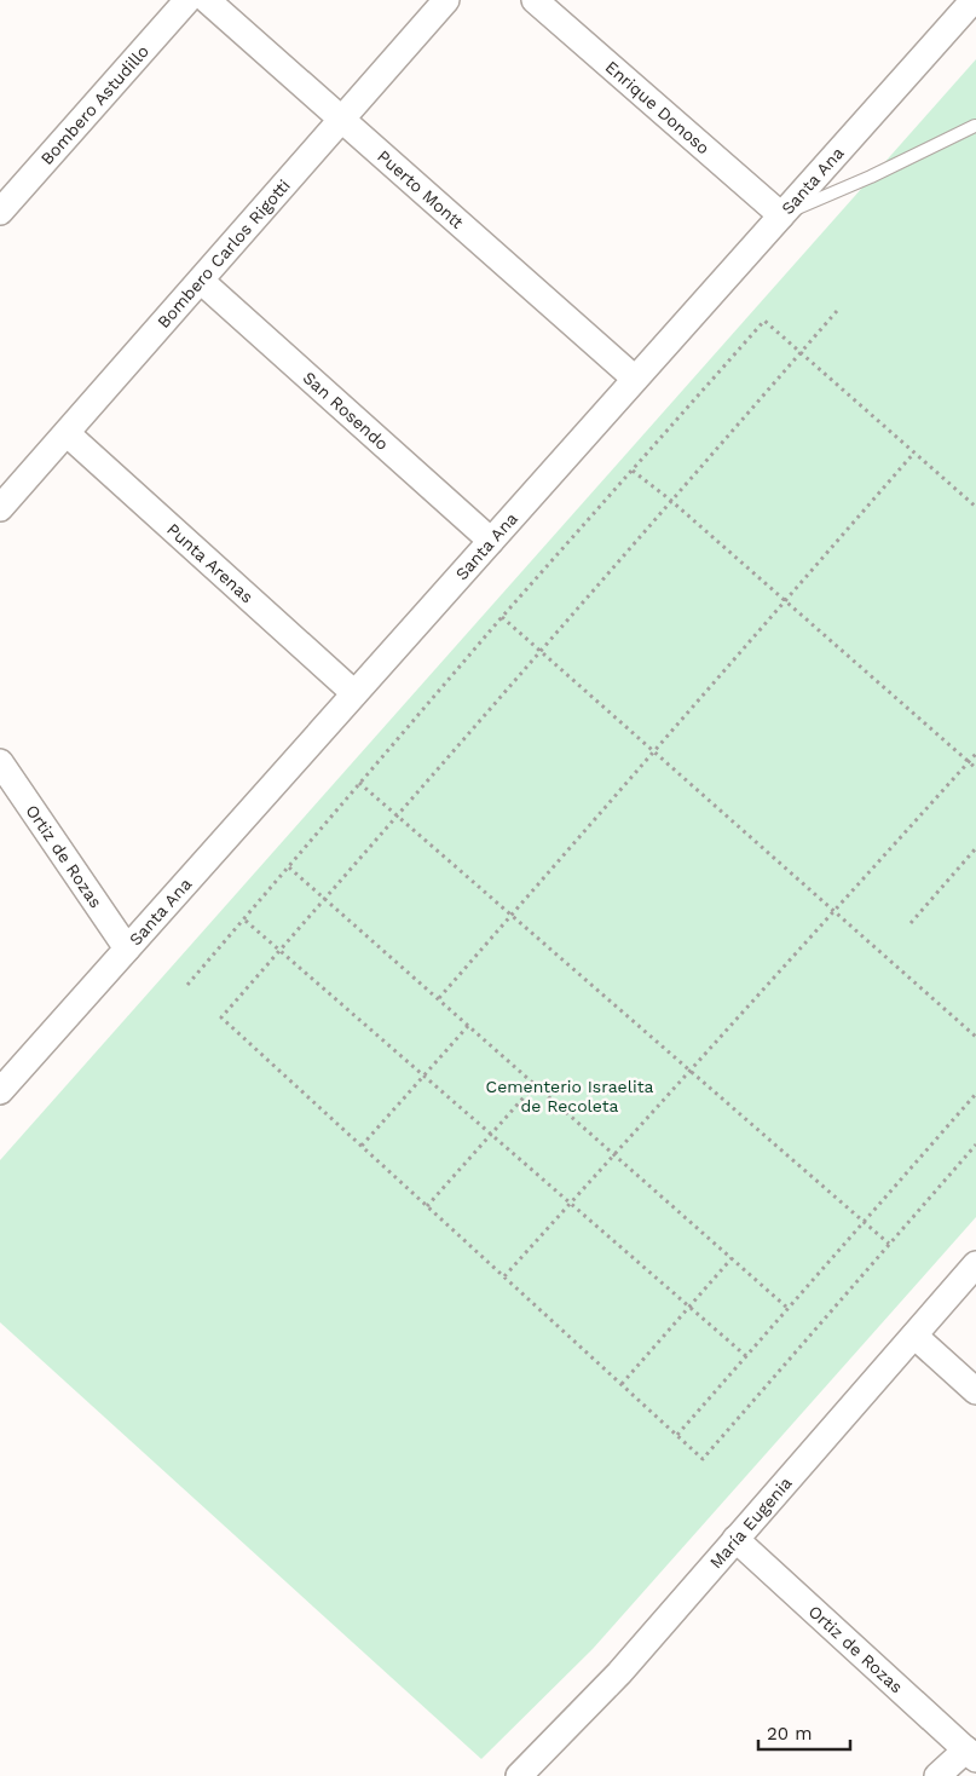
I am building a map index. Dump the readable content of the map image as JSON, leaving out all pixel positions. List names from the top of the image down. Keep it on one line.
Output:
{"streets":{"street":["Bombero Astudillo","Enrique Donoso","Santa Ana","Puerto Montt","Bombero Carlos Rigotti","San Rosendo","Punta Arenas","Ortiz de Rozas","María Eugenia"]},"crossings":[["Enrique Donoso","Santa Ana"],["Santa Ana","Puerto Montt"],["Santa Ana","San Rosendo"],["Santa Ana","Punta Arenas"],["Santa Ana","Ortiz de Rozas"],["Puerto Montt","Bombero Carlos Rigotti"],["Bombero Carlos Rigotti","San Rosendo"],["Bombero Carlos Rigotti","Punta Arenas"],["Ortiz de Rozas","María Eugenia"]],"parks":["Cementerio Israelita de Recoleta"],"scale_bar":"20 m"}
